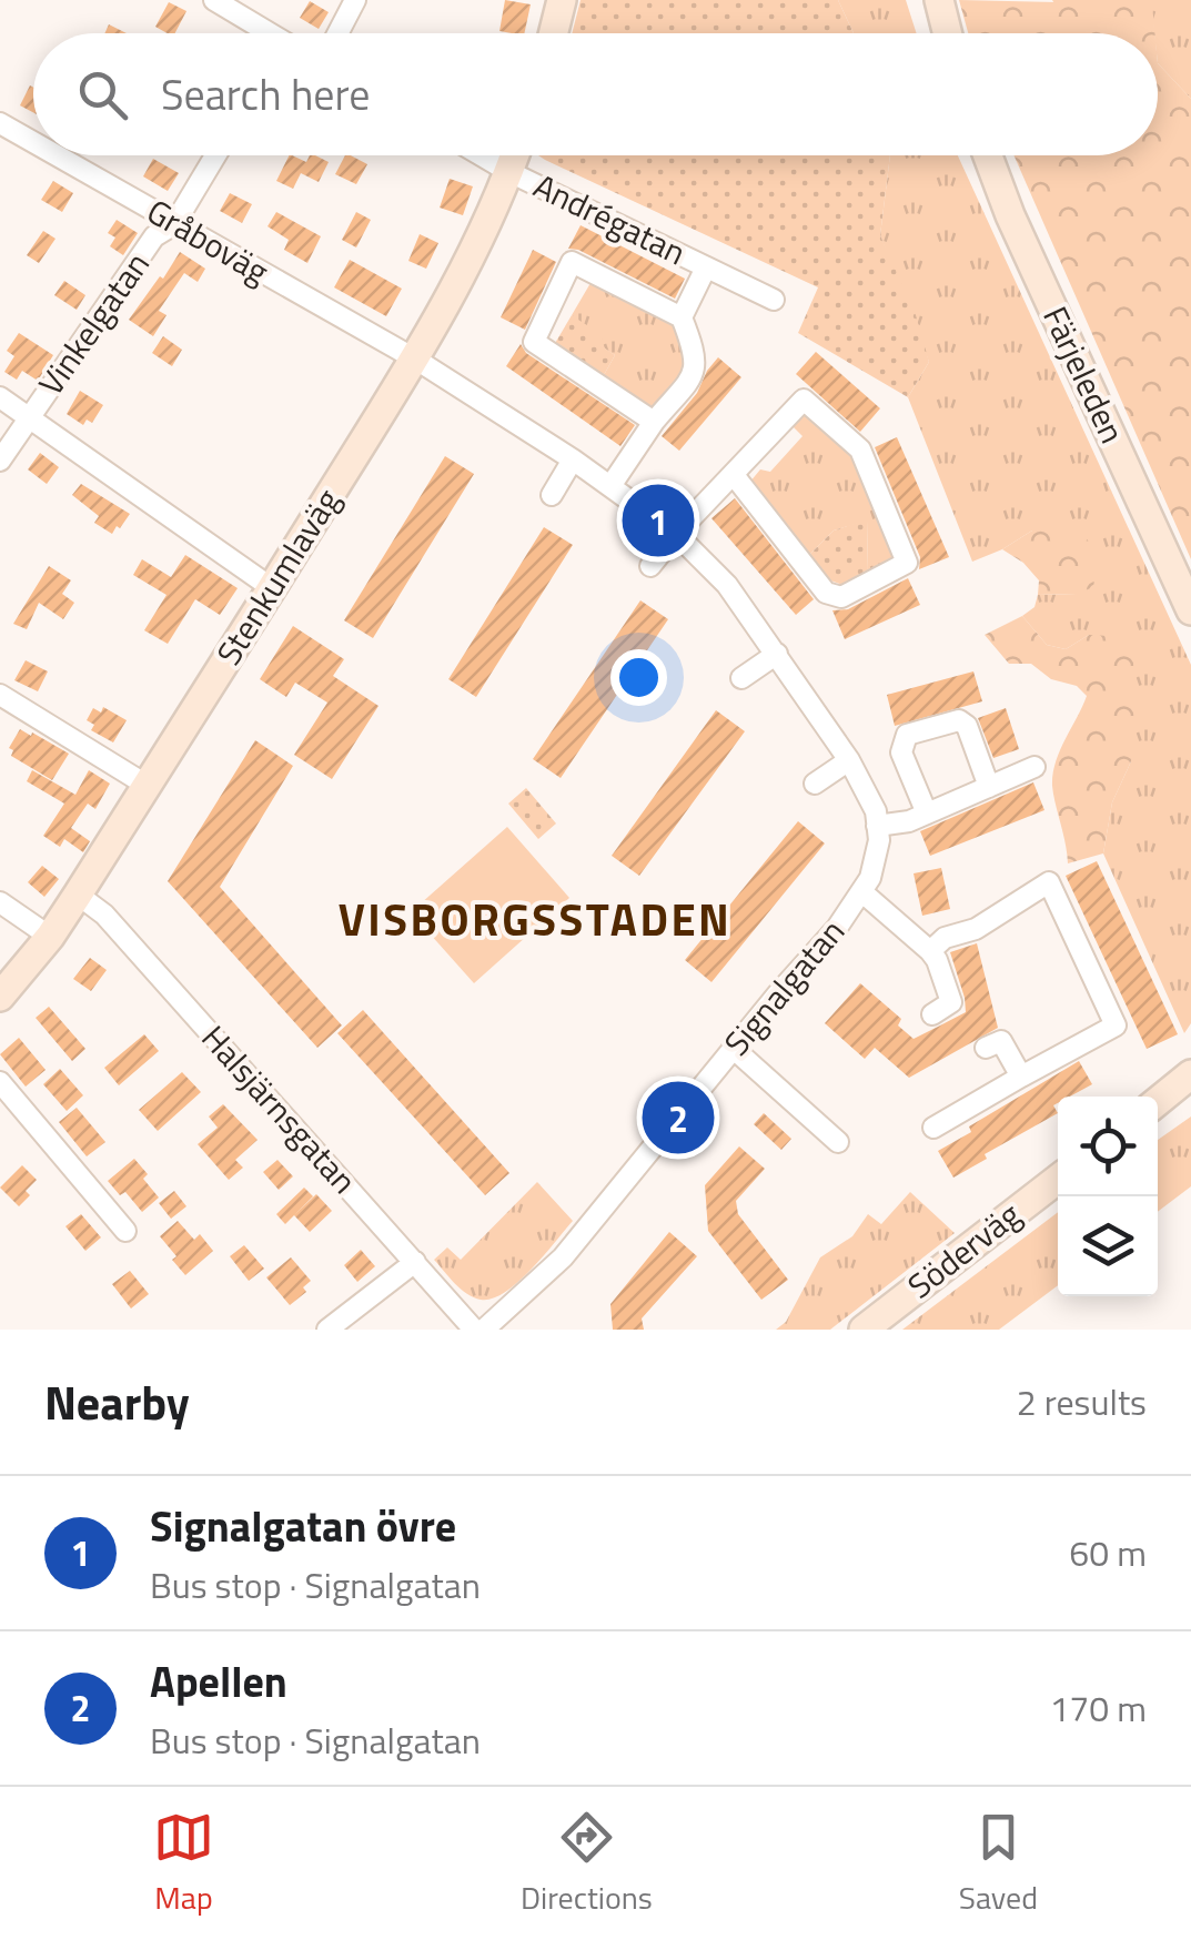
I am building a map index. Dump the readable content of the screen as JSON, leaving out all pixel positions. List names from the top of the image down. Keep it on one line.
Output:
{"streets":{"street":["Andrégatan","Gråboväg","Vinkelgatan","Färjeleden","Stenkumlaväg","Signalgatan","Halsjärnsgatan","Söderväg"]},"crossings":[["Andrégatan","Stenkumlaväg"],["Gråboväg","Vinkelgatan"],["Gråboväg","Stenkumlaväg"],["Stenkumlaväg","Halsjärnsgatan"]],"districts":["VISBORGSSTADEN"],"page":{"search":"Search here","pins":["1","2"],"heading":["Nearby","2 results"],"list":[{"mark":"1","name":"Signalgatan övre","note":"Bus stop · Signalgatan","value":"60 m"},{"mark":"2","name":"Apellen","note":"Bus stop · Signalgatan","value":"170 m"}],"nav":["Map","Directions","Saved"]}}
